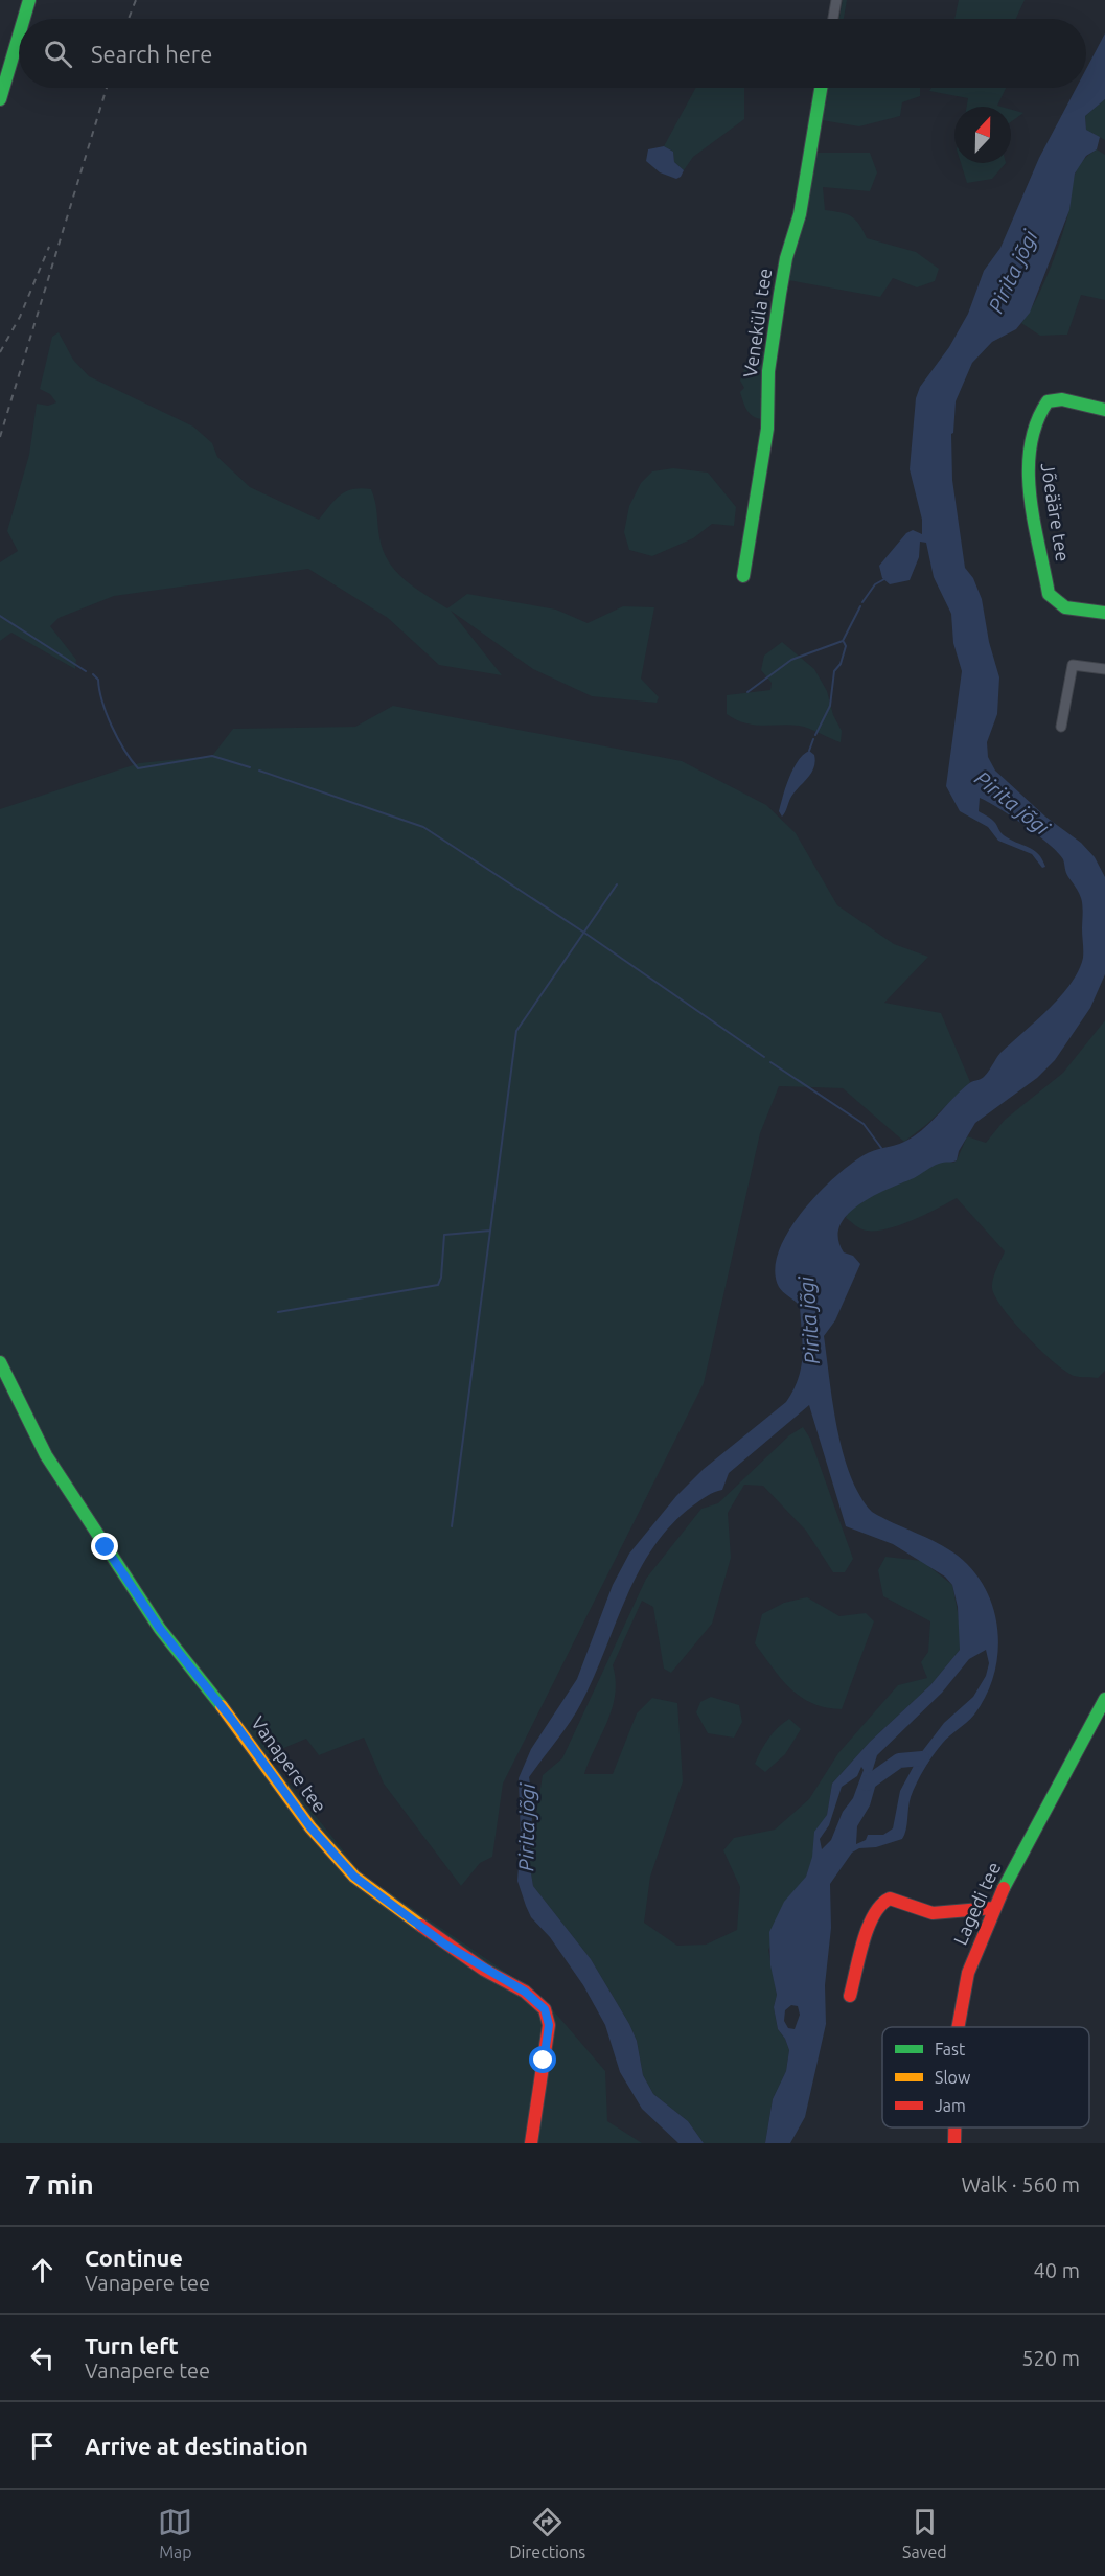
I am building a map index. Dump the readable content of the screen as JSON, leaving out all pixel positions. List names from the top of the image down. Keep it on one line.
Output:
{"streets":{"main road":["Veneküla tee","Jõeääre tee","Vanapere tee","Lagedi tee"]},"water":["Pirita jõgi"],"legend":["Fast","Slow","Jam"],"north":"top","page":{"search":"Search here","heading":["7 min","Walk · 560 m"],"list":[["Continue","Vanapere tee","40 m"],["Turn left","Vanapere tee","520 m"],"Arrive at destination"],"nav":["Map","Directions","Saved"]}}
